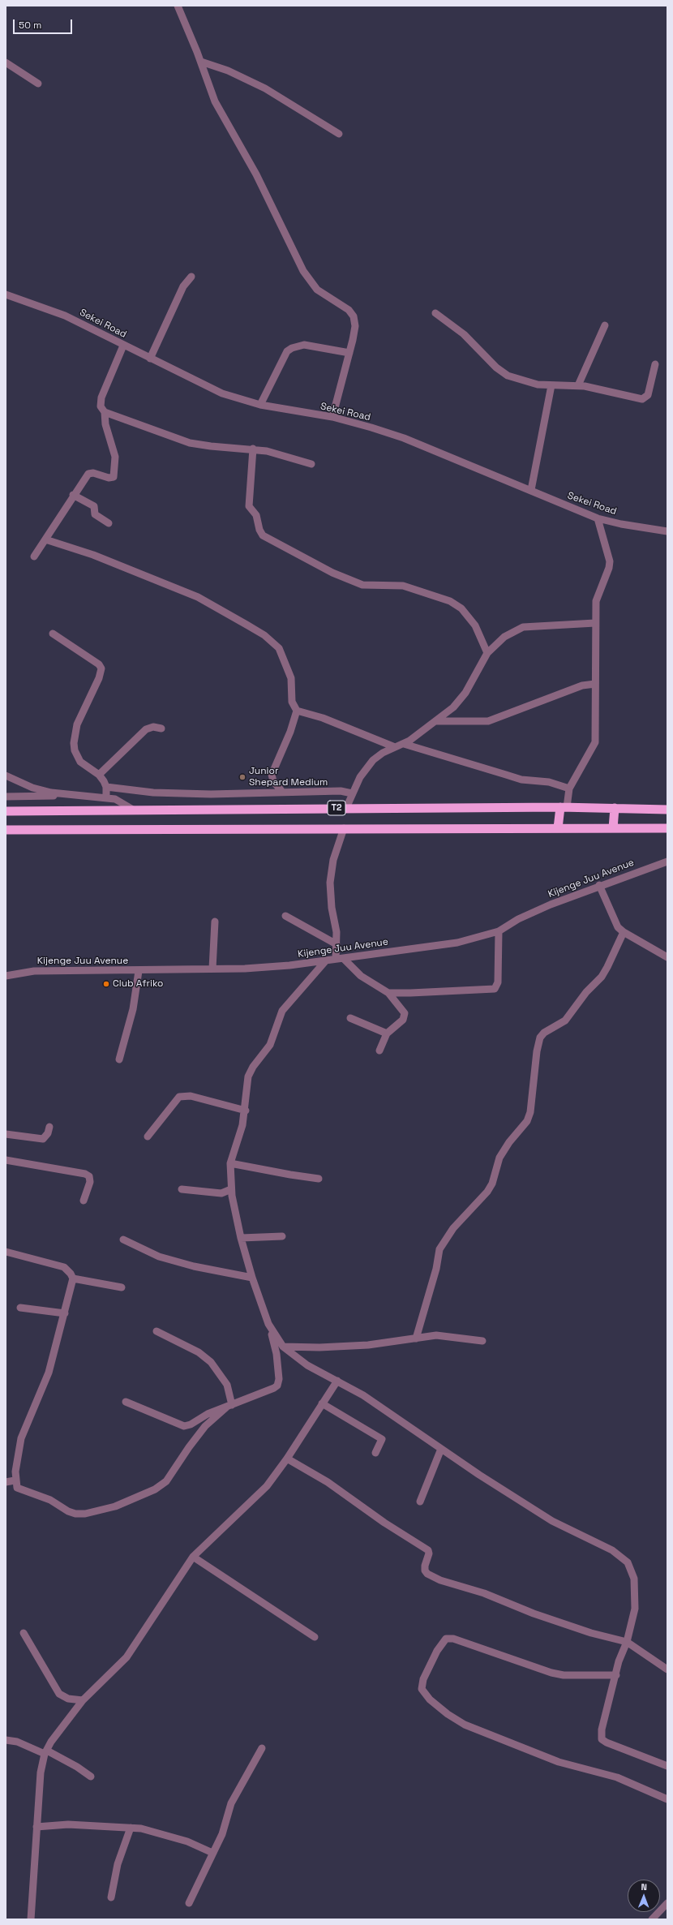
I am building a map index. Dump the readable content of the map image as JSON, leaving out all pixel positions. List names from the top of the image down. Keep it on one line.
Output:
{"streets":{"highway":["T2"],"street":["Sekei Road","Kijenge Juu Avenue"]},"places":["Junior Shepard Medium","Club Afriko"],"scale_bar":"50 m","north":"top"}
